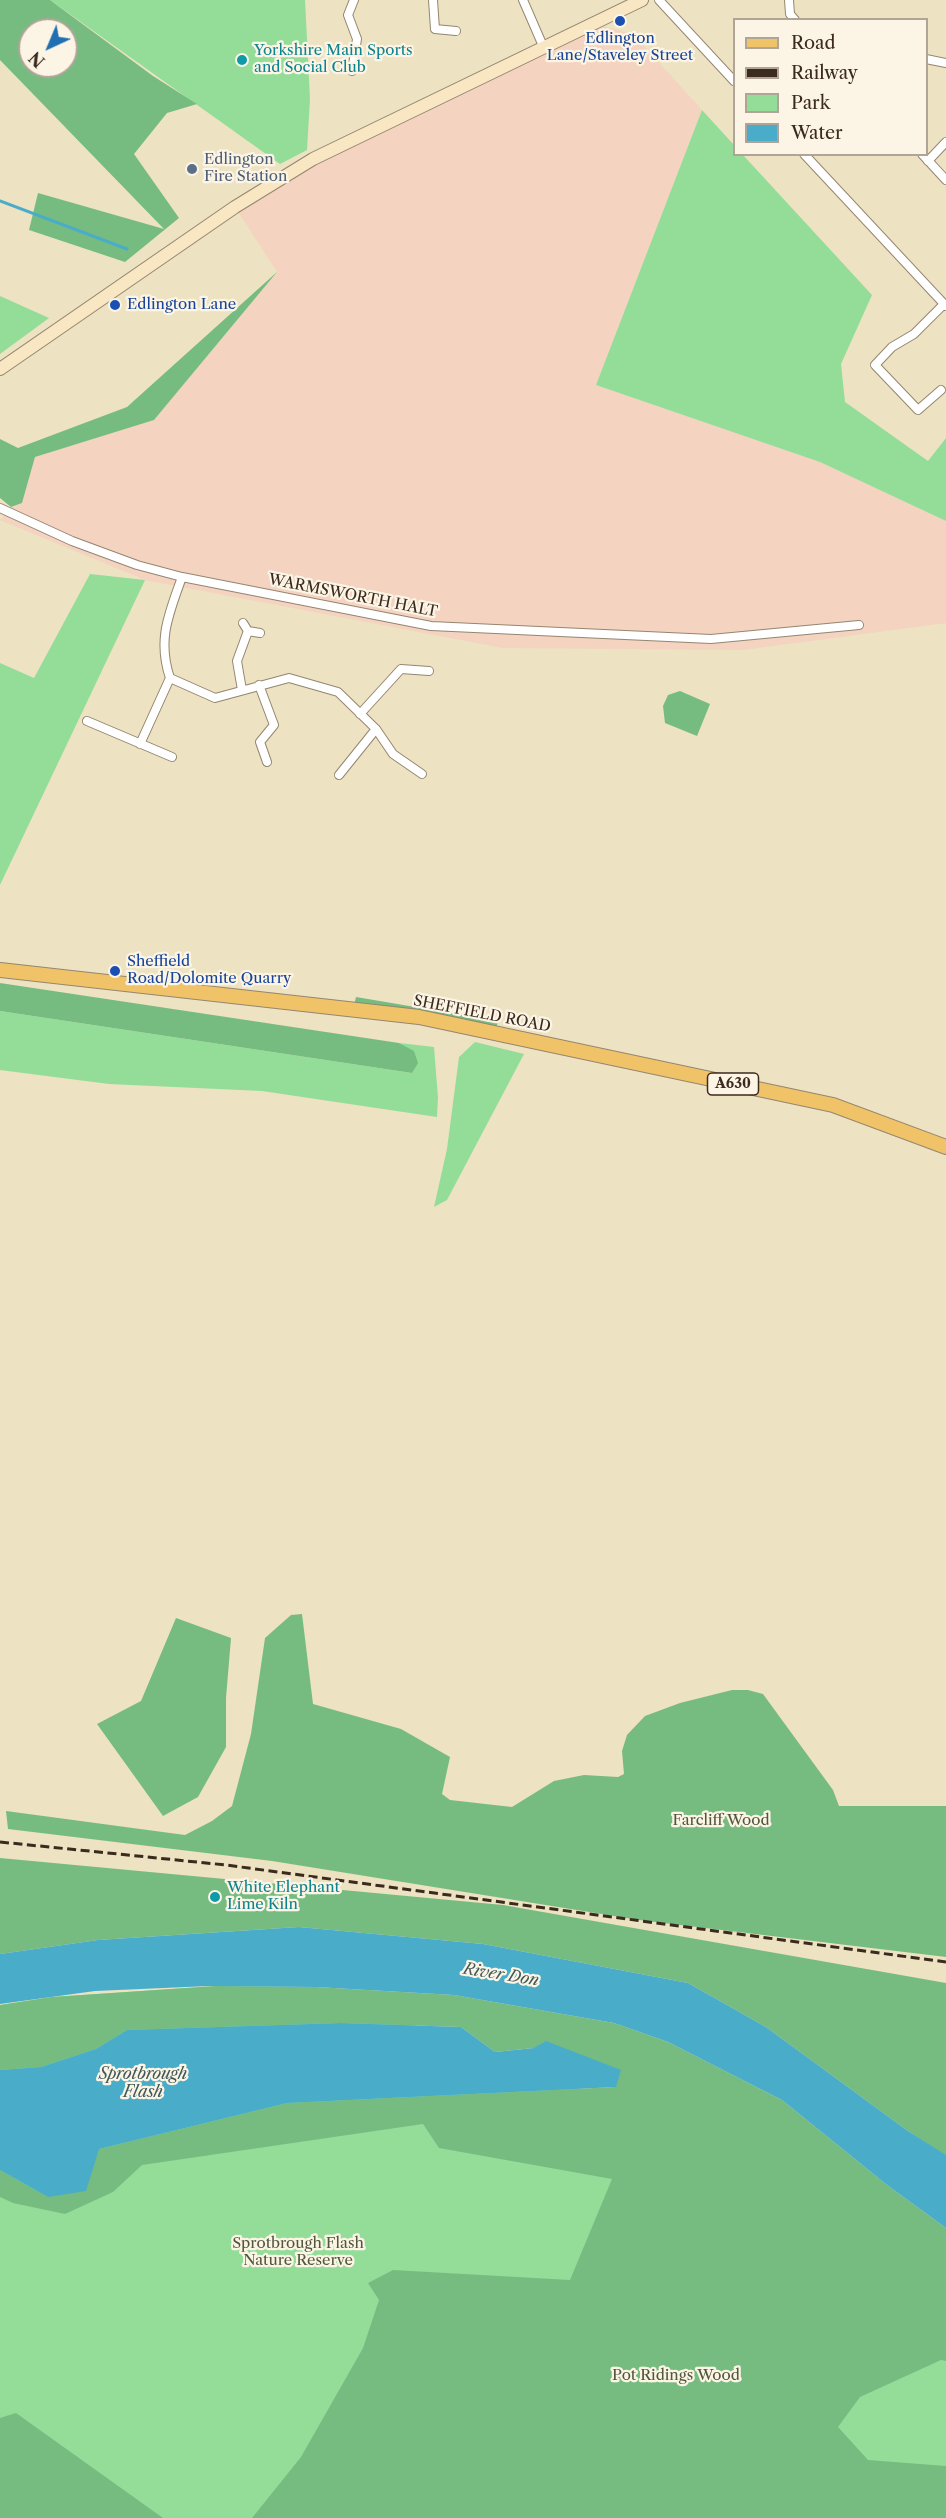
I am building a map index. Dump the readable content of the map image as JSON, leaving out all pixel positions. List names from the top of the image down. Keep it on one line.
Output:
{"streets":{"main road":["SHEFFIELD ROAD","A630"],"street":["WARMSWORTH HALT"]},"water":["River Don","Sprotbrough Flash"],"parks":["Farcliff Wood","Sprotbrough Flash Nature Reserve","Pot Ridings Wood"],"places":["Edlington Lane/Staveley Street","Yorkshire Main Sports and Social Club","Edlington Fire Station","Edlington Lane","Sheffield Road/Dolomite Quarry","White Elephant Lime Kiln"],"legend":["Road","Railway","Park","Water"],"north":"bottom left"}
